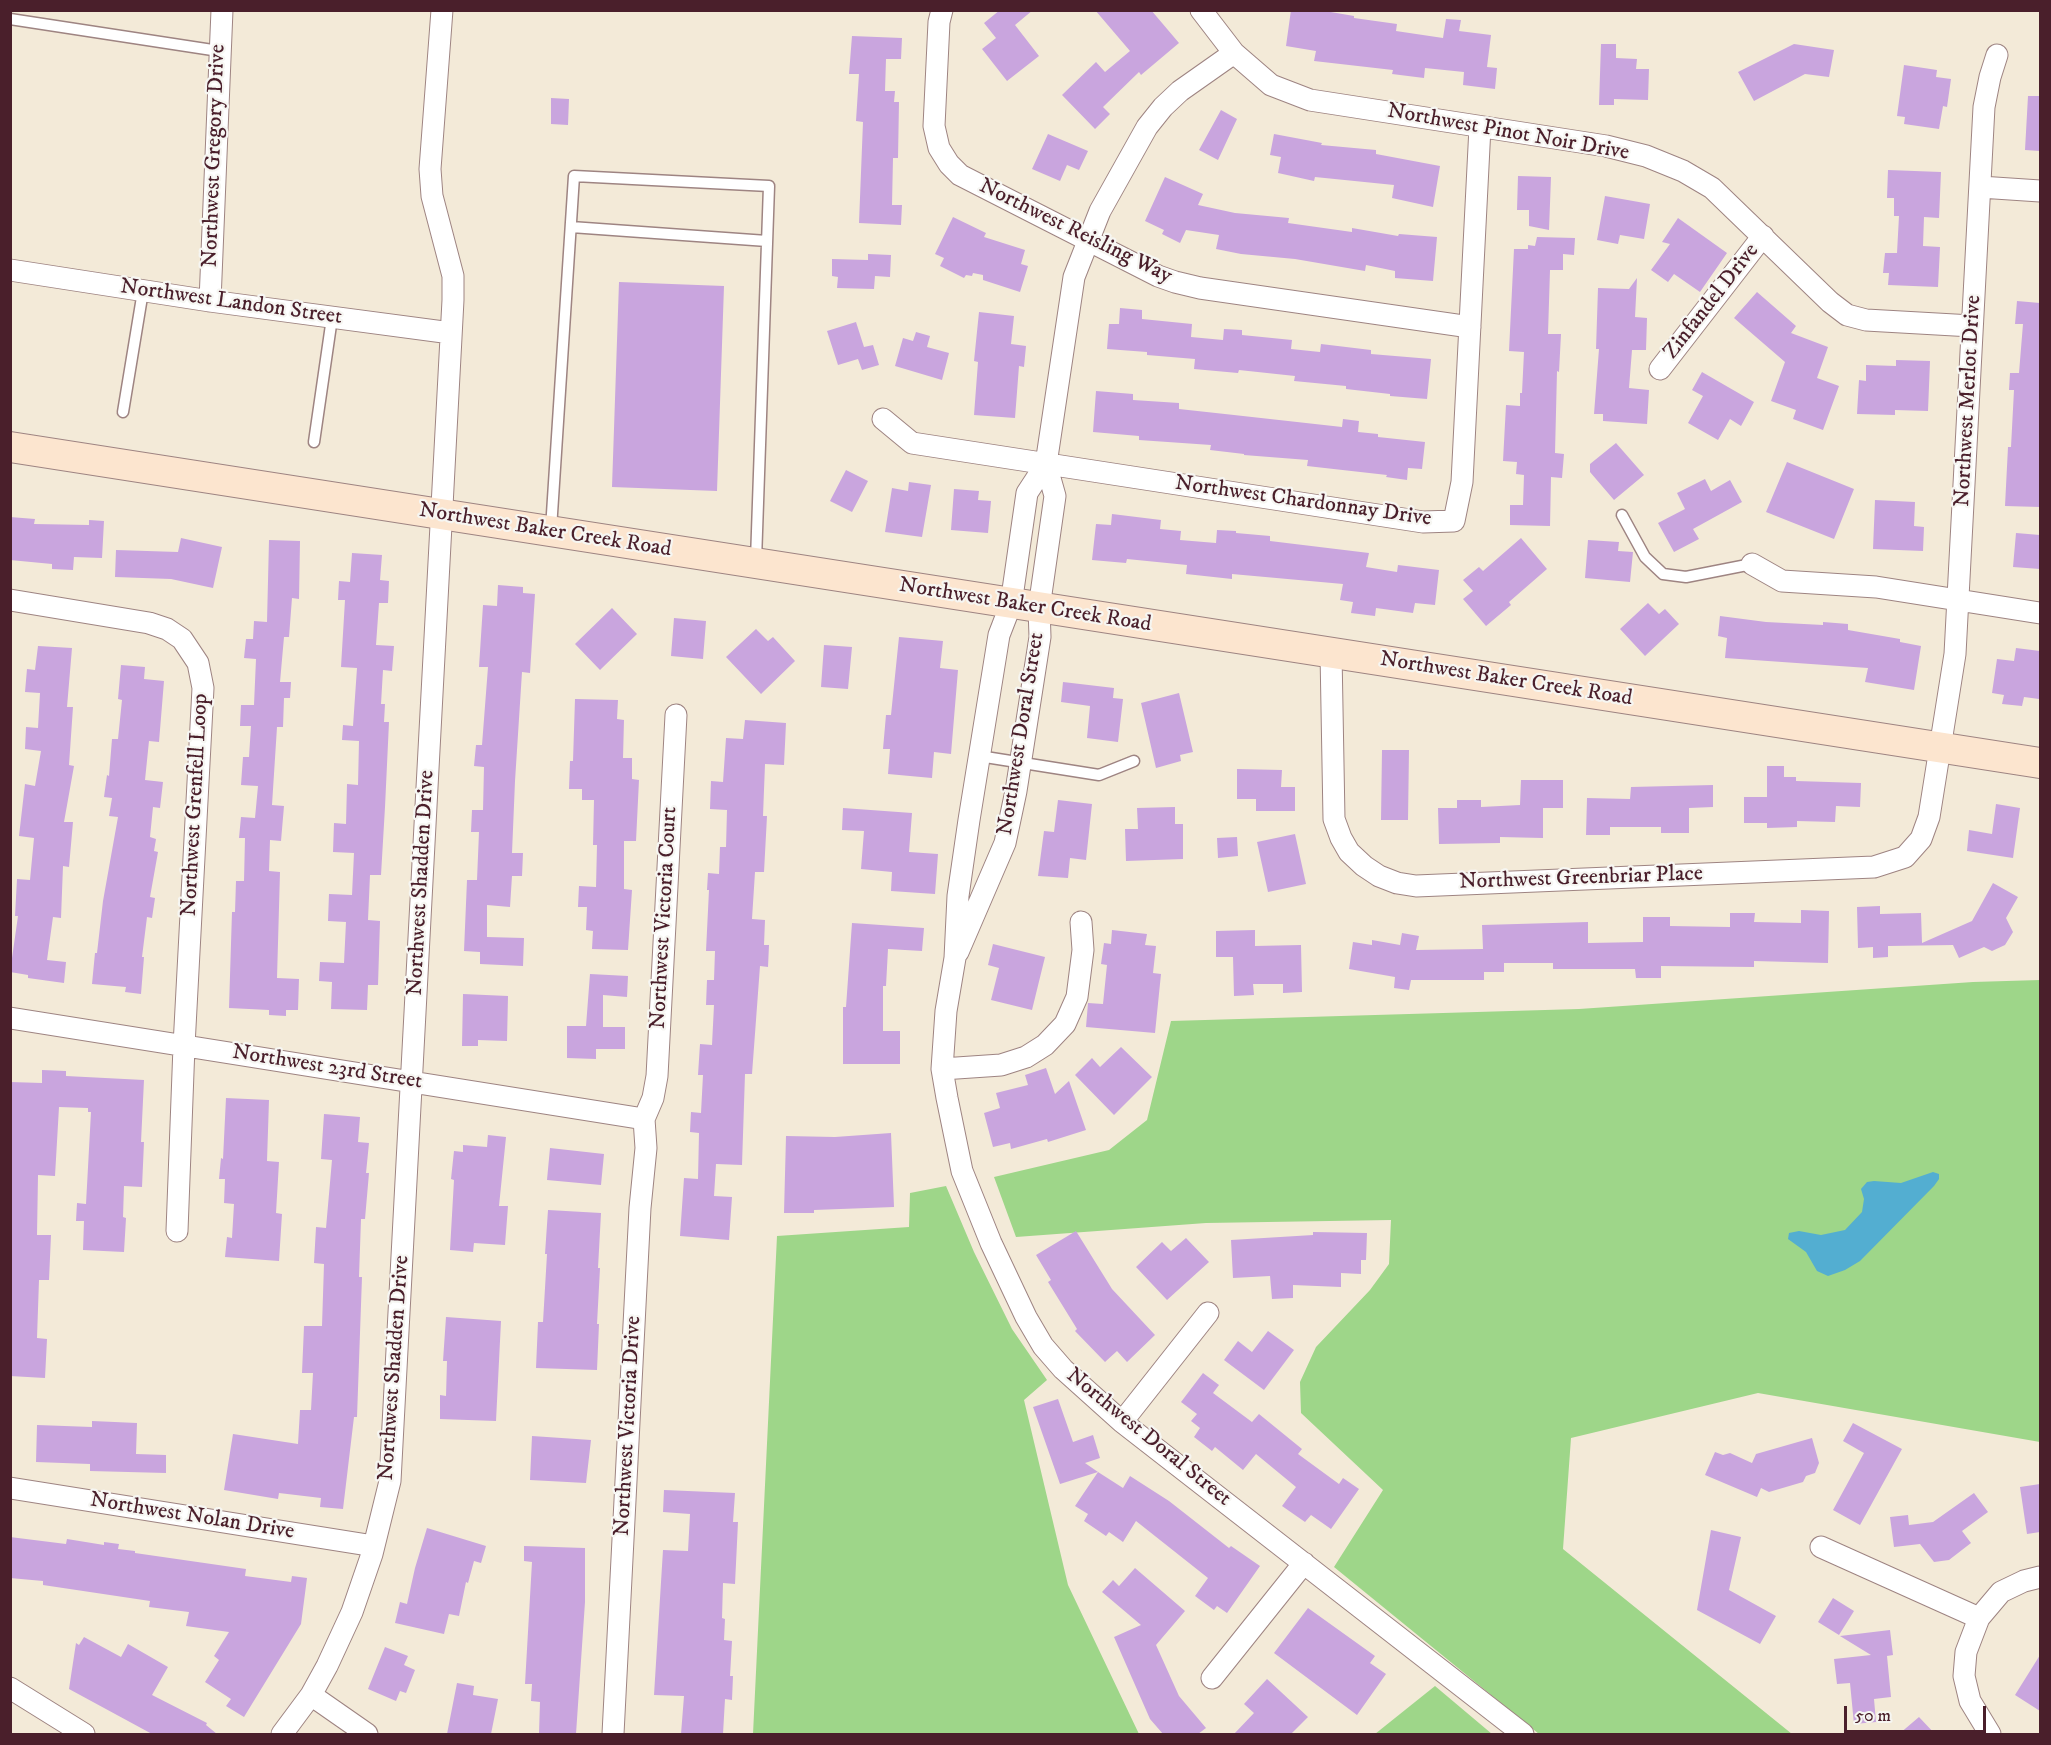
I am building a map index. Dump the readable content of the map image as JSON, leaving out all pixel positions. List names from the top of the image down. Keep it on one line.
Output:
{"streets":{"main road":["Northwest Baker Creek Road"],"street":["Northwest Pinot Noir Drive","Northwest Gregory Drive","Northwest Reisling Way","Zinfandel Drive","Northwest Landon Street","Northwest Merlot Drive","Northwest Chardonnay Drive","Northwest Doral Street","Northwest Grenfell Loop","Northwest Greenbriar Place","Northwest Shadden Drive","Northwest Victoria Court","Northwest 23rd Street","Northwest Victoria Drive","Northwest Nolan Drive"]},"crossings":[["Northwest Pinot Noir Drive","Zinfandel Drive"],["Northwest Pinot Noir Drive","Northwest Merlot Drive"],["Northwest Pinot Noir Drive","Northwest Chardonnay Drive"],["Northwest Gregory Drive","Northwest Landon Street"],["Northwest Reisling Way","Northwest Chardonnay Drive"],["Northwest Landon Street","Northwest Shadden Drive"],["Northwest Merlot Drive","Northwest Baker Creek Road"],["Northwest Merlot Drive","Northwest Greenbriar Place"],["Northwest Baker Creek Road","Northwest Doral Street"],["Northwest Baker Creek Road","Northwest Greenbriar Place"],["Northwest Baker Creek Road","Northwest Shadden Drive"],["Northwest Grenfell Loop","Northwest 23rd Street"],["Northwest Shadden Drive","Northwest 23rd Street"],["Northwest Shadden Drive","Northwest Nolan Drive"],["Northwest Victoria Court","Northwest 23rd Street"],["Northwest Victoria Court","Northwest Victoria Drive"],["Northwest 23rd Street","Northwest Victoria Drive"]],"scale_bar":"50 m"}
